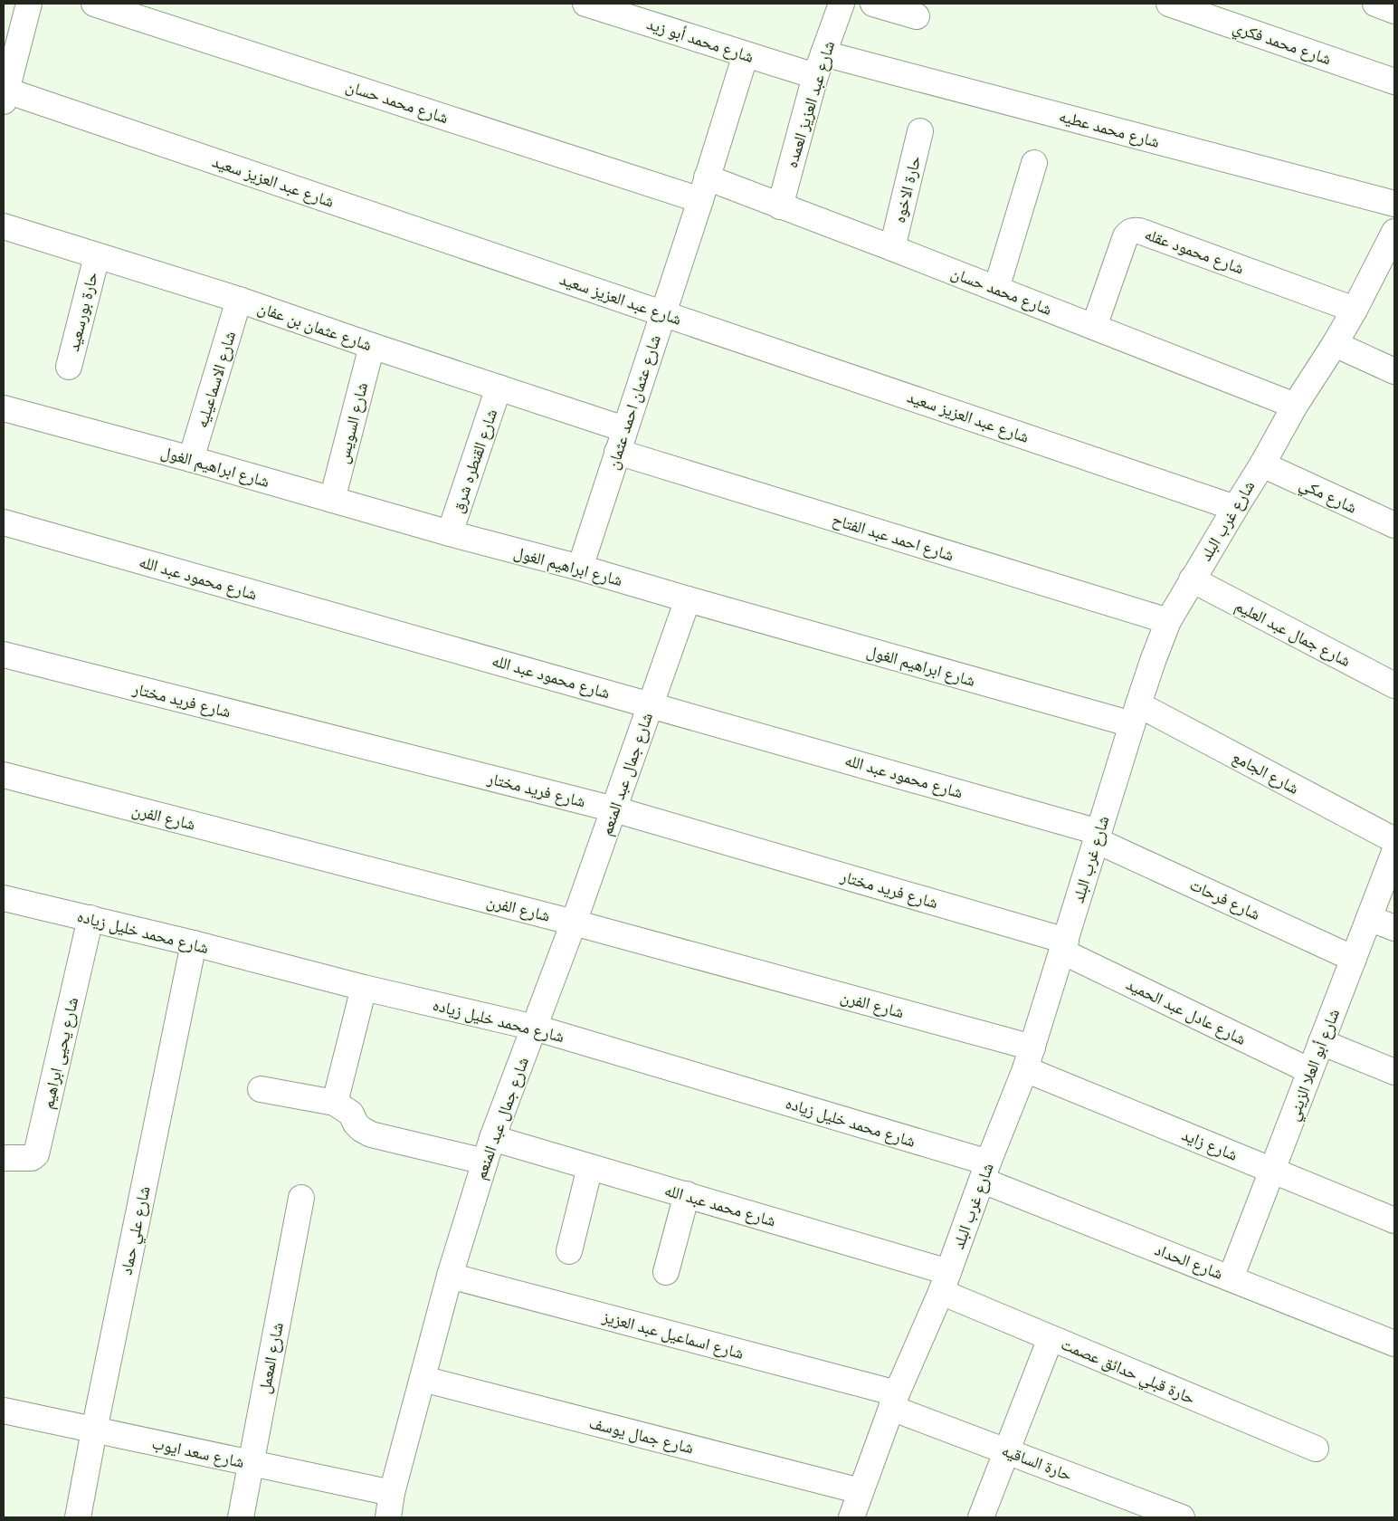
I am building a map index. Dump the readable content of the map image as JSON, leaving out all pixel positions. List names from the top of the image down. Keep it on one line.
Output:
{"streets":{"street":["شارع محمد أبو زيد","شارع محمد فكري","شارع محمد حسان","شارع عبد العزيز العمده","شارع محمد عطيه","شارع عبد العزيز سعيد","حارة الاخوه","شارع محمود عقله","حارة بورسعيد","شارع عثمان بن عفان","شارع الاسماعيليه","شارع عثمان احمد عثمان","شارع السويس","شارع القنطره شرق","شارع ابراهيم الغول","شارع مكي","شارع غرب البلد","شارع احمد عبد الفتاح","شارع محمود عبد الله","شارع جمال عبد العليم","شارع فريد مختار","شارع الجامع","شارع جمال عبد المنعم","شارع الفرن","شارع فرحات","شارع محمد خليل زياده","شارع عادل عبد الحميد","شارع يحيى ابراهيم","شارع أبو العلا الزيني","شارع زايد","شارع محمد عبد الله","شارع علي حماد","شارع الحداد","شارع اسماعيل عبد العزيز","شارع المعمل","حارة قبلي حدائق عصمت","شارع جمال يوسف","شارع سعد ايوب","حارة الساقيه"]},"crossings":[["شارع محمد أبو زيد","شارع عبد العزيز العمده"],["شارع محمد أبو زيد","شارع عثمان احمد عثمان"],["شارع محمد حسان","شارع عبد العزيز العمده"],["شارع محمد حسان","حارة الاخوه"],["شارع محمد حسان","شارع محمود عقله"],["شارع محمد حسان","شارع عثمان احمد عثمان"],["شارع محمد حسان","شارع غرب البلد"],["شارع عبد العزيز العمده","شارع محمد عطيه"],["شارع عبد العزيز سعيد","شارع عثمان احمد عثمان"],["شارع عبد العزيز سعيد","شارع غرب البلد"],["شارع محمود عقله","شارع غرب البلد"],["حارة بورسعيد","شارع عثمان بن عفان"],["شارع عثمان بن عفان","شارع الاسماعيليه"],["شارع عثمان بن عفان","شارع عثمان احمد عثمان"],["شارع عثمان بن عفان","شارع السويس"],["شارع عثمان بن عفان","شارع القنطره شرق"],["شارع عثمان بن عفان","شارع احمد عبد الفتاح"],["شارع الاسماعيليه","شارع ابراهيم الغول"],["شارع عثمان احمد عثمان","شارع ابراهيم الغول"],["شارع عثمان احمد عثمان","شارع احمد عبد الفتاح"],["شارع السويس","شارع ابراهيم الغول"],["شارع القنطره شرق","شارع ابراهيم الغول"],["شارع ابراهيم الغول","شارع غرب البلد"],["شارع ابراهيم الغول","شارع الجامع"],["شارع ابراهيم الغول","شارع جمال عبد المنعم"],["شارع مكي","شارع غرب البلد"],["شارع غرب البلد","شارع احمد عبد الفتاح"],["شارع غرب البلد","شارع محمود عبد الله"],["شارع غرب البلد","شارع جمال عبد العليم"],["شارع غرب البلد","شارع فريد مختار"],["شارع غرب البلد","شارع الجامع"],["شارع غرب البلد","شارع الفرن"],["شارع غرب البلد","شارع فرحات"],["شارع غرب البلد","شارع محمد خليل زياده"],["شارع غرب البلد","شارع عادل عبد الحميد"],["شارع غرب البلد","شارع زايد"],["شارع غرب البلد","شارع محمد عبد الله"],["شارع غرب البلد","شارع الحداد"],["شارع غرب البلد","شارع اسماعيل عبد العزيز"],["شارع غرب البلد","حارة قبلي حدائق عصمت"],["شارع غرب البلد","شارع جمال يوسف"],["شارع غرب البلد","حارة الساقيه"],["شارع محمود عبد الله","شارع جمال عبد المنعم"],["شارع محمود عبد الله","شارع فرحات"],["شارع فريد مختار","شارع جمال عبد المنعم"],["شارع فريد مختار","شارع عادل عبد الحميد"],["شارع جمال عبد المنعم","شارع الفرن"],["شارع جمال عبد المنعم","شارع محمد خليل زياده"],["شارع جمال عبد المنعم","شارع محمد عبد الله"],["شارع جمال عبد المنعم","شارع اسماعيل عبد العزيز"],["شارع جمال عبد المنعم","شارع جمال يوسف"],["شارع جمال عبد المنعم","شارع سعد ايوب"],["شارع الفرن","شارع زايد"],["شارع فرحات","شارع أبو العلا الزيني"],["شارع محمد خليل زياده","شارع يحيى ابراهيم"],["شارع محمد خليل زياده","شارع علي حماد"],["شارع محمد خليل زياده","شارع الحداد"],["شارع عادل عبد الحميد","شارع أبو العلا الزيني"],["شارع أبو العلا الزيني","شارع زايد"],["شارع أبو العلا الزيني","شارع الحداد"],["شارع محمد عبد الله","حارة قبلي حدائق عصمت"],["شارع علي حماد","شارع سعد ايوب"],["شارع اسماعيل عبد العزيز","حارة الساقيه"],["شارع المعمل","شارع سعد ايوب"]]}
